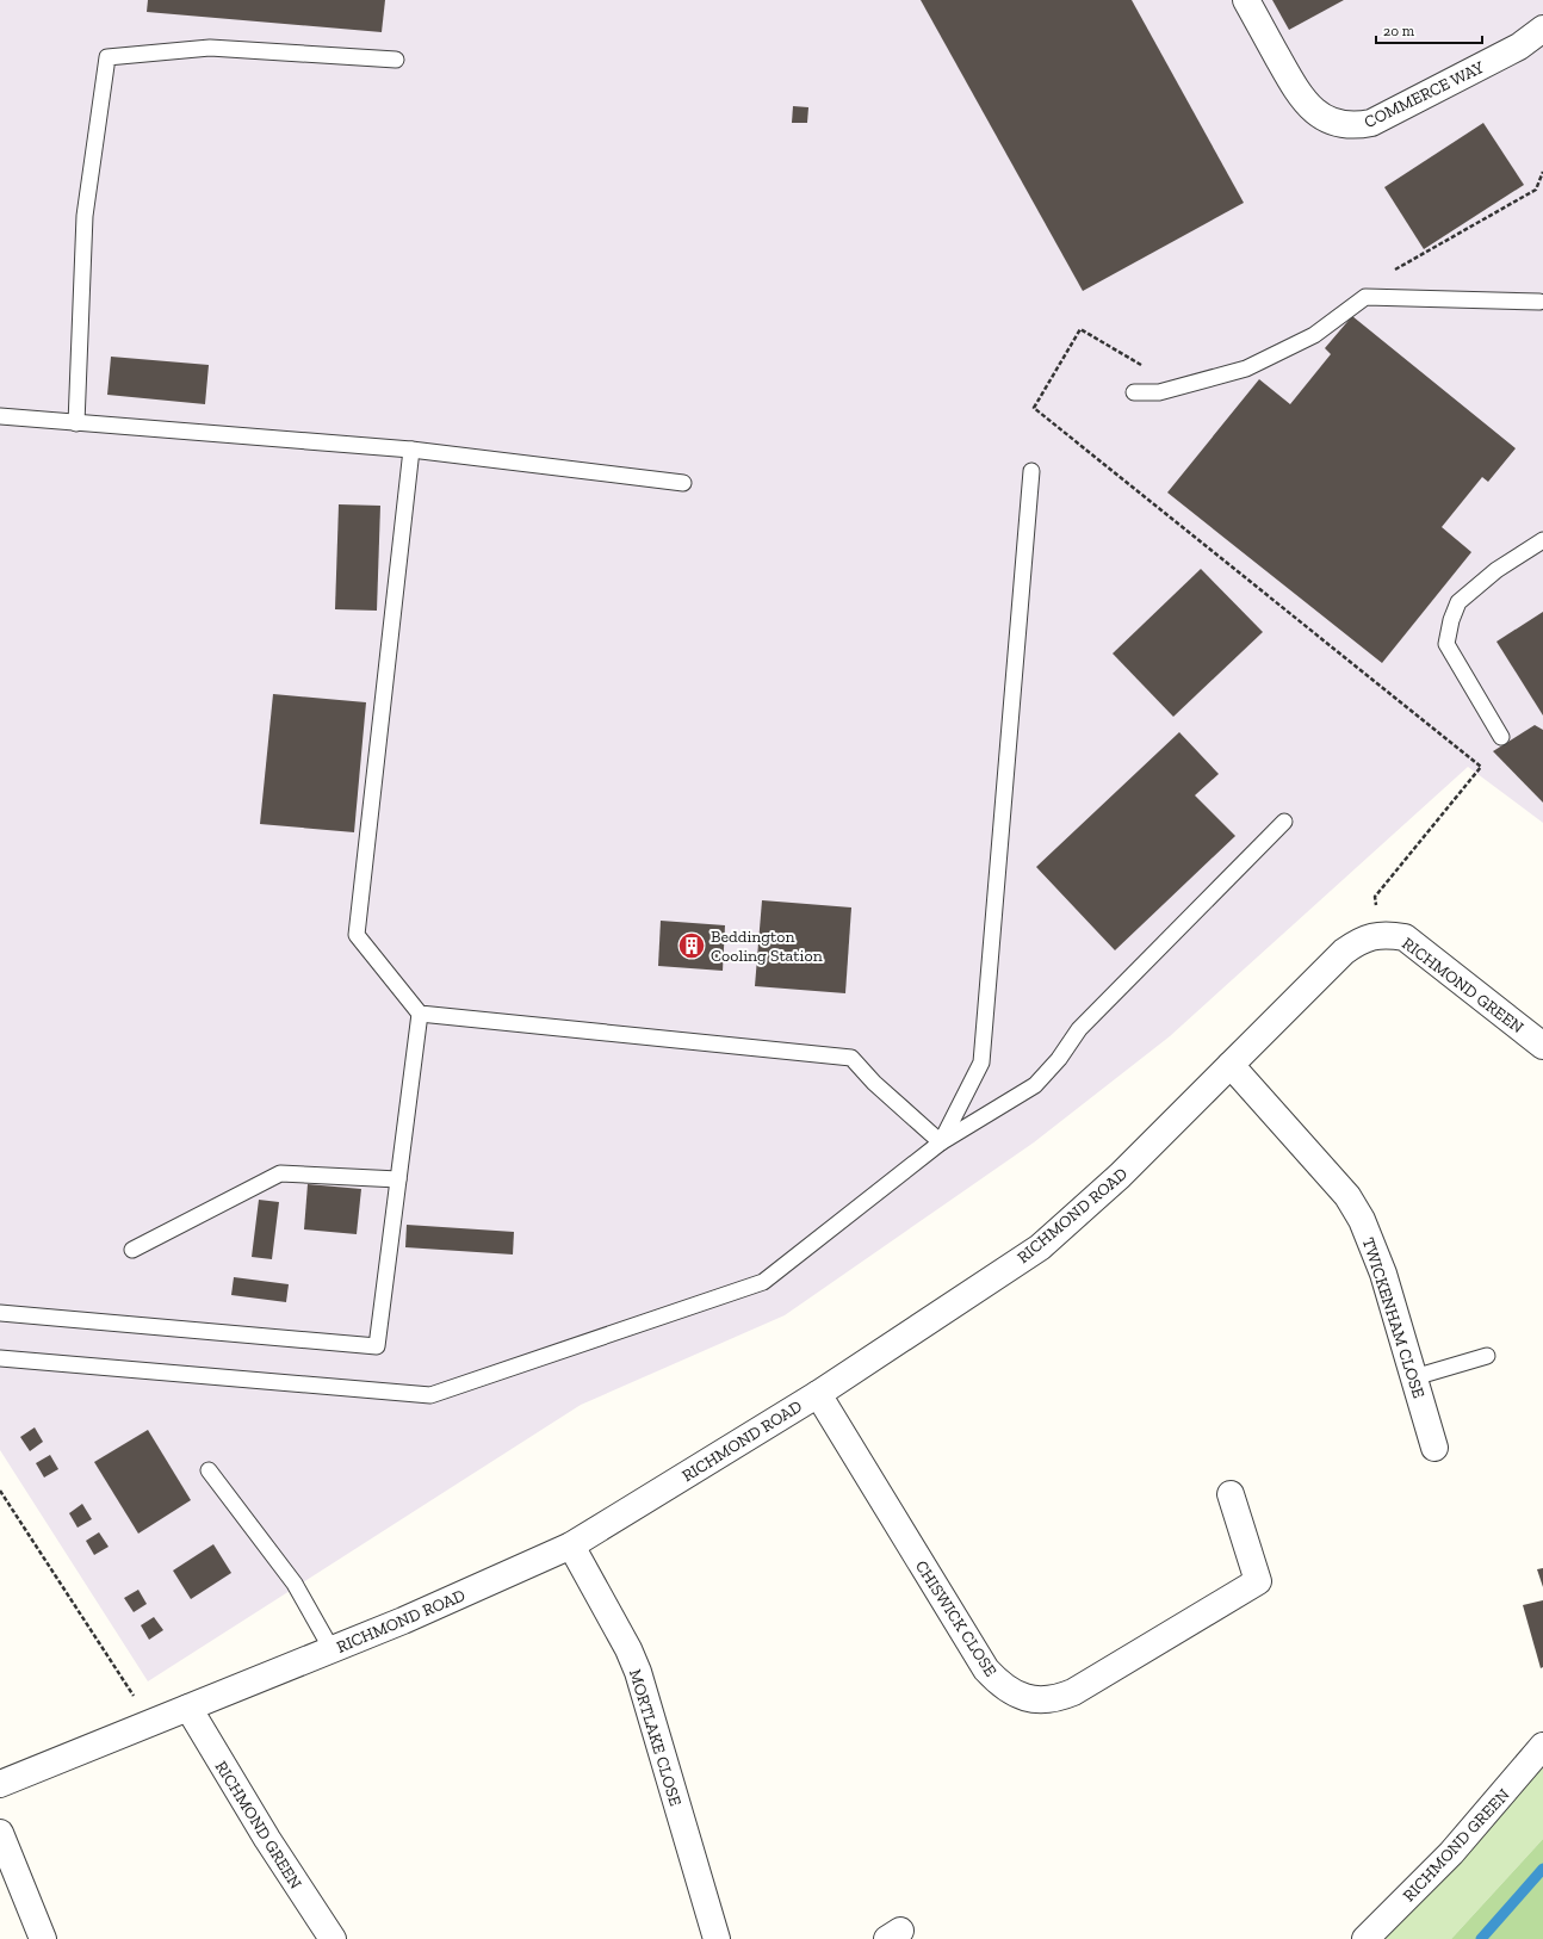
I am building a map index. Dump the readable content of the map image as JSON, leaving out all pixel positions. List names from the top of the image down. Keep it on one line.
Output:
{"streets":{"street":["COMMERCE WAY","RICHMOND GREEN","RICHMOND ROAD","TWICKENHAM CLOSE","CHISWICK CLOSE","MORTLAKE CLOSE"]},"crossings":[["RICHMOND GREEN","RICHMOND ROAD"],["RICHMOND ROAD","TWICKENHAM CLOSE"],["RICHMOND ROAD","CHISWICK CLOSE"],["RICHMOND ROAD","MORTLAKE CLOSE"]],"places":{"building":["Beddington Cooling Station"]},"scale_bar":"20 m"}
